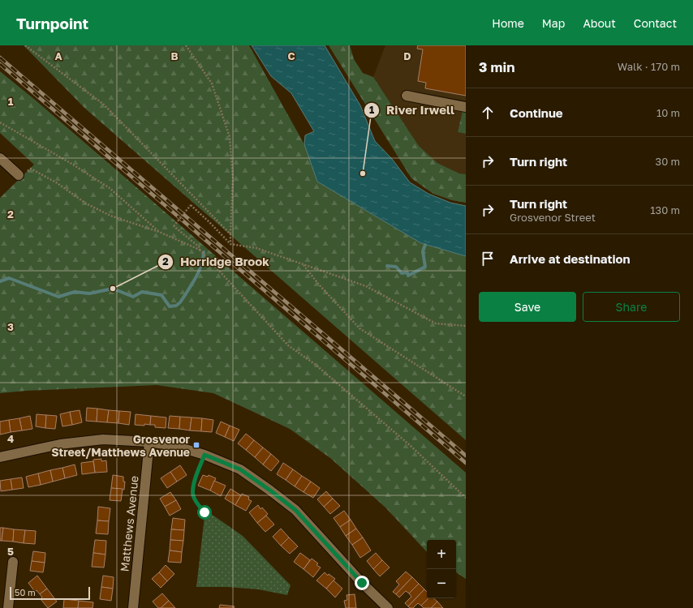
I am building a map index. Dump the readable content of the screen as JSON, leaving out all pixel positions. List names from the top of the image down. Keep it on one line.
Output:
{"streets":{"street":["Matthews Avenue"]},"places":{"other":["River Irwell","Horridge Brook"],"transit":["Grosvenor Street/Matthews Avenue"]},"scale_bar":"50 m","page":{"header":"Turnpoint","nav":["Home","Map","About","Contact"],"heading":["3 min","Walk · 170 m"],"list":[["Continue","10 m"],["Turn right","30 m"],["Turn right","Grosvenor Street","130 m"],"Arrive at destination"],"buttons":["Save","Share"],"map_buttons":["+","−"],"scale":"50 m"},"grid":{"columns":["A","B","C","D"],"rows":["1","2","3","4","5"]}}
